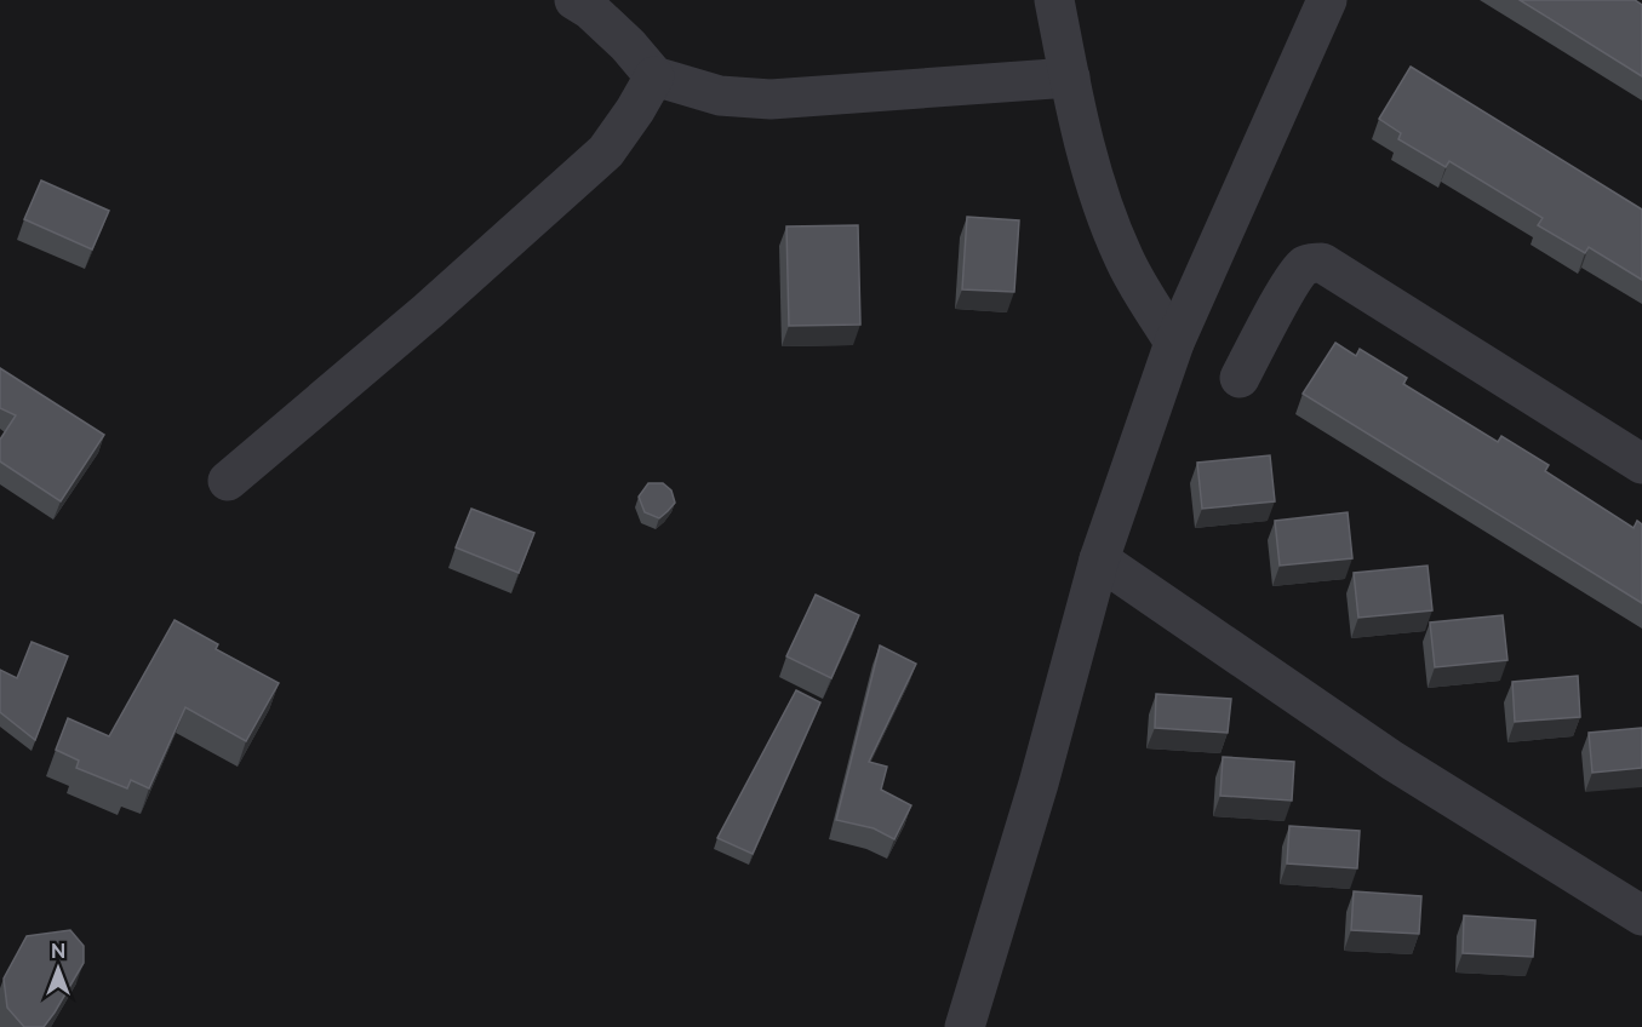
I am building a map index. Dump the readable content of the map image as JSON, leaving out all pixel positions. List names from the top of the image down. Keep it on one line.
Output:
{"north":"top"}
